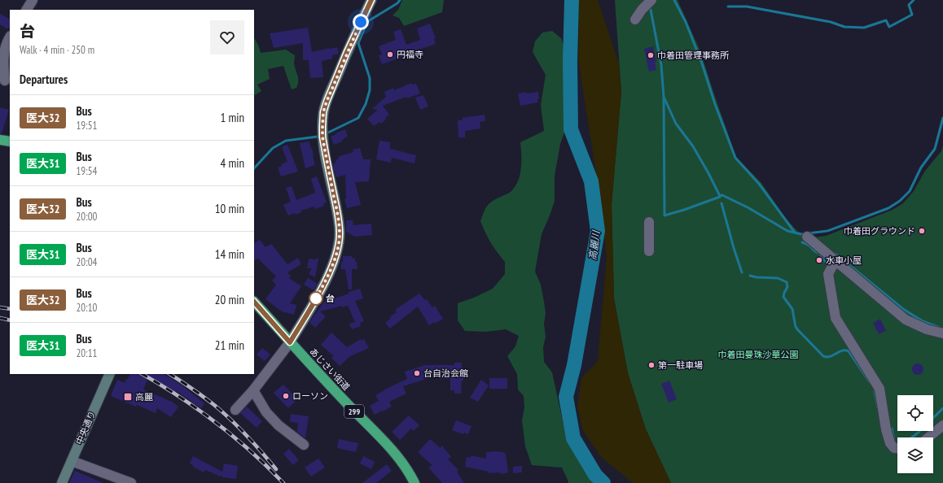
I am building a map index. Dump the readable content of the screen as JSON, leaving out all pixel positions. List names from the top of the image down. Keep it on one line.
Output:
{"streets":{"highway":["あじさい街道","299"],"street":["中央通り"]},"water":["高麗川"],"parks":["巾着田曼珠沙華公園"],"places":{"other":["円福寺","巾着田管理事務所","巾着田グラウンド","水車小屋","台","第一駐車場","台自治会館","ローソン"],"transit":["高麗"]},"lines":["bus line 医大32"],"page":{"heading":[["台","Walk · 4 min · 250 m"],"Departures"],"list":[{"mark":"医大32","name":"Bus","note":"19:51","value":"1 min"},{"mark":"医大31","name":"Bus","note":"19:54","value":"4 min"},{"mark":"医大32","name":"Bus","note":"20:00","value":"10 min"},{"mark":"医大31","name":"Bus","note":"20:04","value":"14 min"},{"mark":"医大32","name":"Bus","note":"20:10","value":"20 min"},{"mark":"医大31","name":"Bus","note":"20:11","value":"21 min"}]}}
